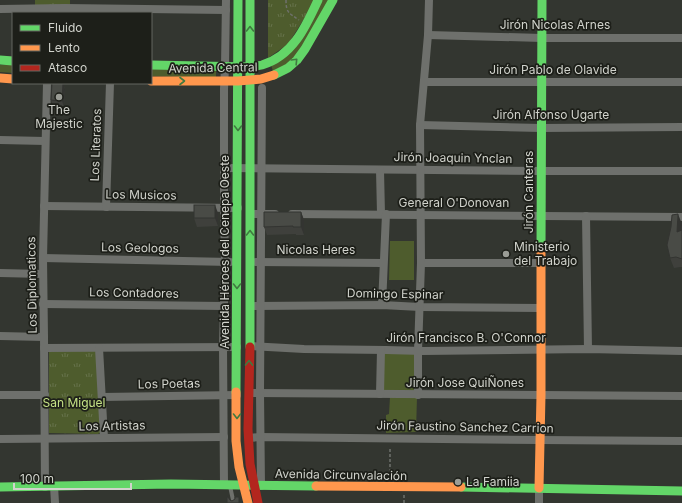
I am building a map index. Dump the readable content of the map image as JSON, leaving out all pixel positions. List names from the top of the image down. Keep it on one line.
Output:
{"streets":{"main road":["Avenida Central","Jirón Canteras","Avenida Héroes del Cenepa Oeste","Avenida Circunvalación"],"street":["Jirón Nicolas Arnes","Jirón Pablo de Olavide","Jirón Alfonso Ugarte","Los Literatos","Jirón Joaquin Ynclan","Los Musicos","General O'Donovan","Los Geologos","Nicolas Heres","Los Diplomaticos","Los Contadores","Domingo Espinar","Jirón Francisco B. O'Connor","Jirón Jose QuiÑones","Los Poetas","Los Artistas","Jirón Faustino Sanchez Carrion"]},"crossings":[["Jirón Nicolas Arnes","Jirón Canteras"],["Avenida Central","Avenida Héroes del Cenepa Oeste"],["Jirón Pablo de Olavide","Jirón Canteras"],["Jirón Alfonso Ugarte","Jirón Canteras"],["Los Literatos","Los Musicos"],["Jirón Joaquin Ynclan","Jirón Canteras"],["Jirón Joaquin Ynclan","Avenida Héroes del Cenepa Oeste"],["Jirón Canteras","General O'Donovan"],["Jirón Canteras","Domingo Espinar"],["Jirón Canteras","Jirón Francisco B. O'Connor"],["Jirón Canteras","Jirón Jose QuiÑones"],["Jirón Canteras","Jirón Faustino Sanchez Carrion"],["Jirón Canteras","Avenida Circunvalación"],["Los Musicos","Avenida Héroes del Cenepa Oeste"],["Los Musicos","Los Diplomaticos"],["General O'Donovan","Avenida Héroes del Cenepa Oeste"],["Los Geologos","Avenida Héroes del Cenepa Oeste"],["Los Geologos","Los Diplomaticos"],["Nicolas Heres","Avenida Héroes del Cenepa Oeste"],["Avenida Héroes del Cenepa Oeste","Domingo Espinar"],["Avenida Héroes del Cenepa Oeste","Jirón Francisco B. O'Connor"],["Avenida Héroes del Cenepa Oeste","Jirón Jose QuiÑones"],["Avenida Héroes del Cenepa Oeste","Los Poetas"],["Avenida Héroes del Cenepa Oeste","Jirón Faustino Sanchez Carrion"],["Avenida Héroes del Cenepa Oeste","Avenida Circunvalación"],["Los Diplomaticos","Los Contadores"],["Los Diplomaticos","Los Artistas"],["Los Diplomaticos","Avenida Circunvalación"]],"parks":["San Miguel"],"places":["The Majestic","Ministerio del Trabajo","La Famiia"],"legend":["Fluido","Lento","Atasco"],"scale_bar":"100 m"}
